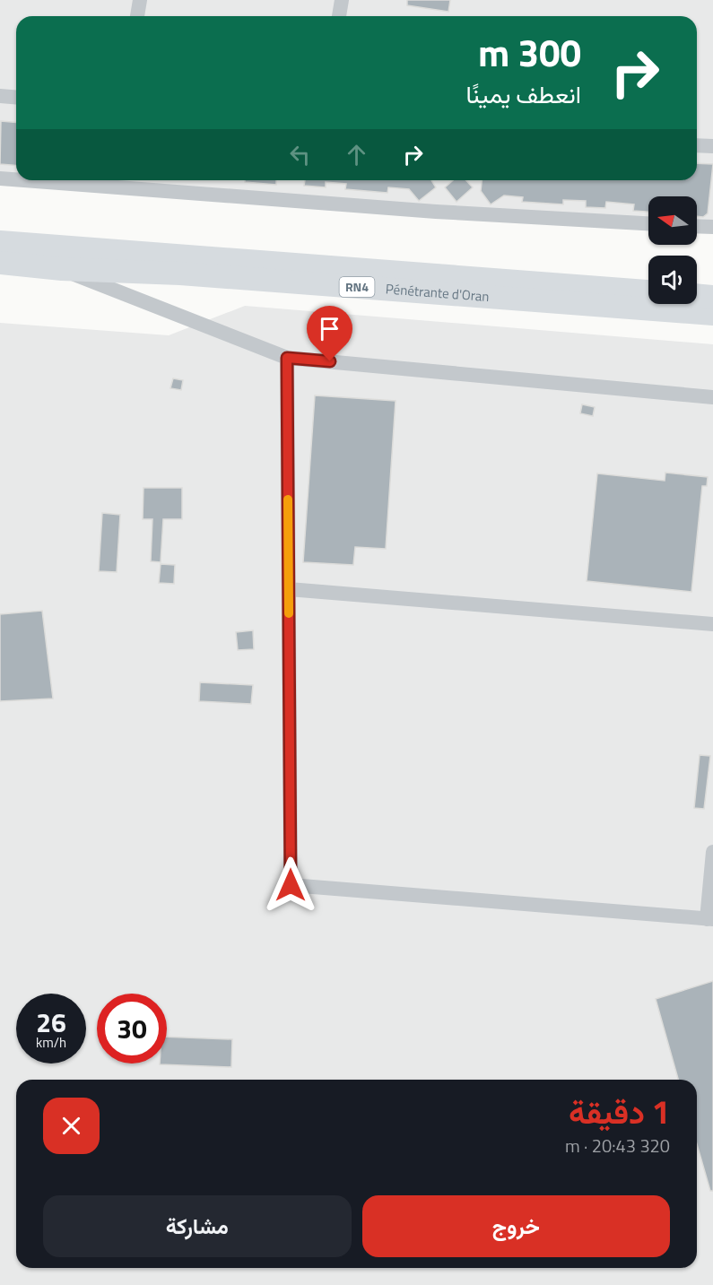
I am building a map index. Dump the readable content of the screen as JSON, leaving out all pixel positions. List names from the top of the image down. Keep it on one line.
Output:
{"streets":{"highway":["RN4","Pénétrante d'Oran"]},"north":"left","page":{"turn":["300 m","انعطف يمينًا"],"speed":"26 km/h","limit":"30","heading":["1 دقيقة","320 m · 20:43"],"buttons":["خروج","مشاركة"]}}
